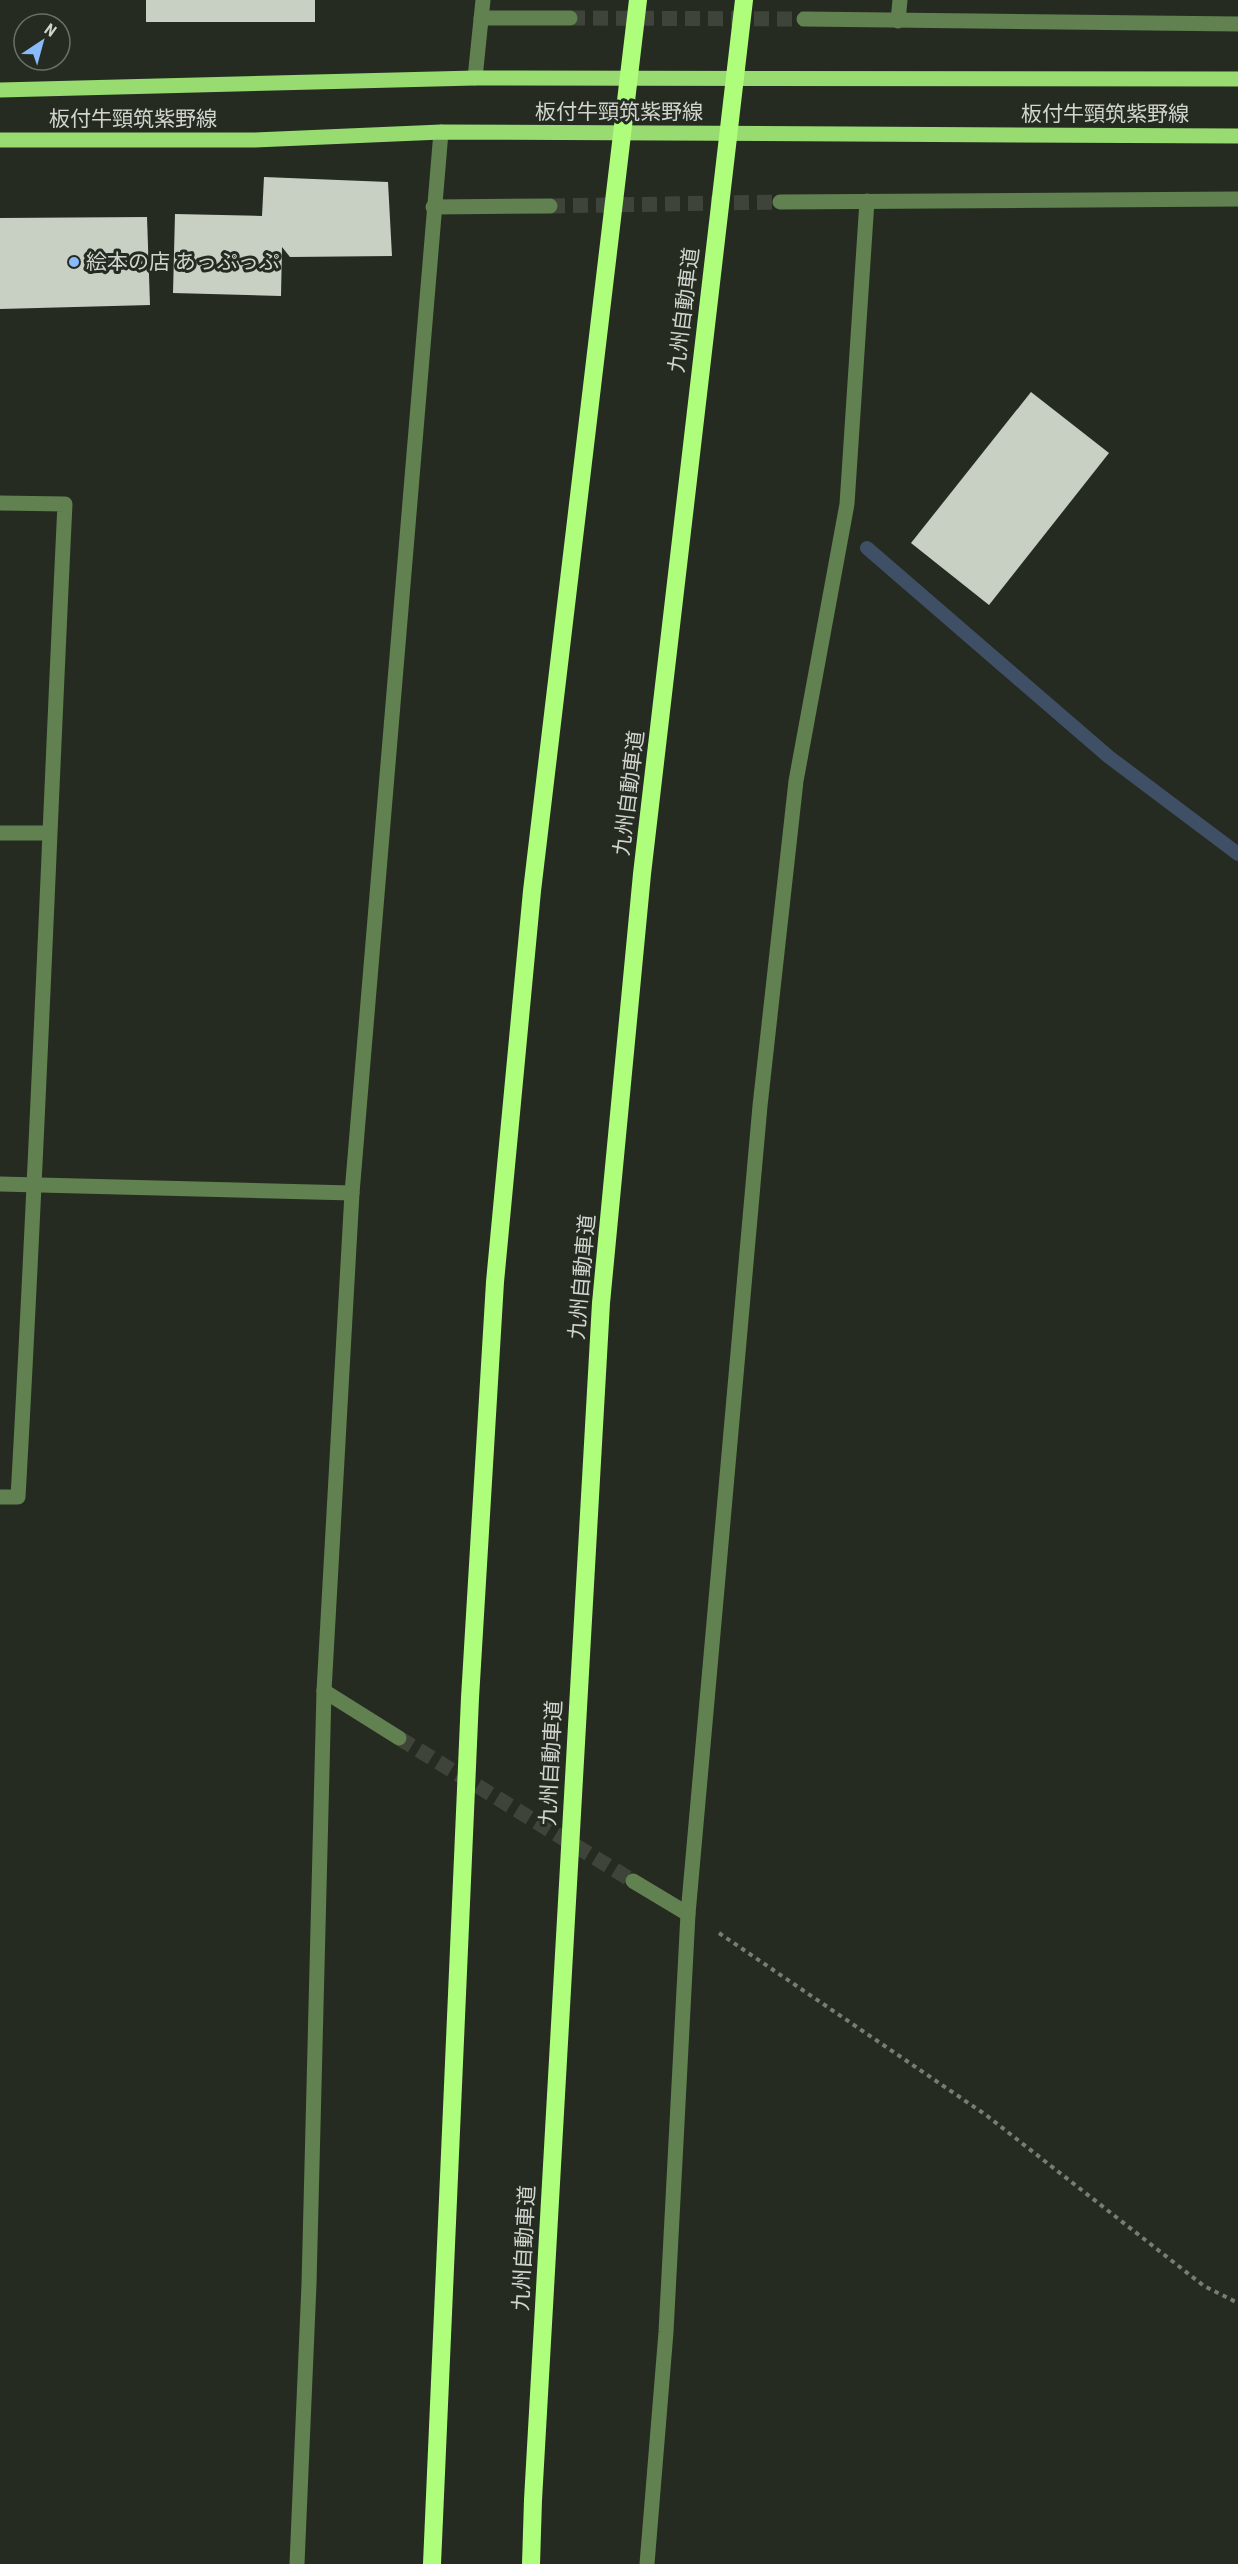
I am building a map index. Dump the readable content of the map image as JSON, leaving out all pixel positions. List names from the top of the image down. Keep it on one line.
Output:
{"streets":{"highway":["九州自動車道"],"main road":["板付牛頸筑紫野線"]},"places":["絵本の店 あっぷっぷ"],"north":"top right"}
